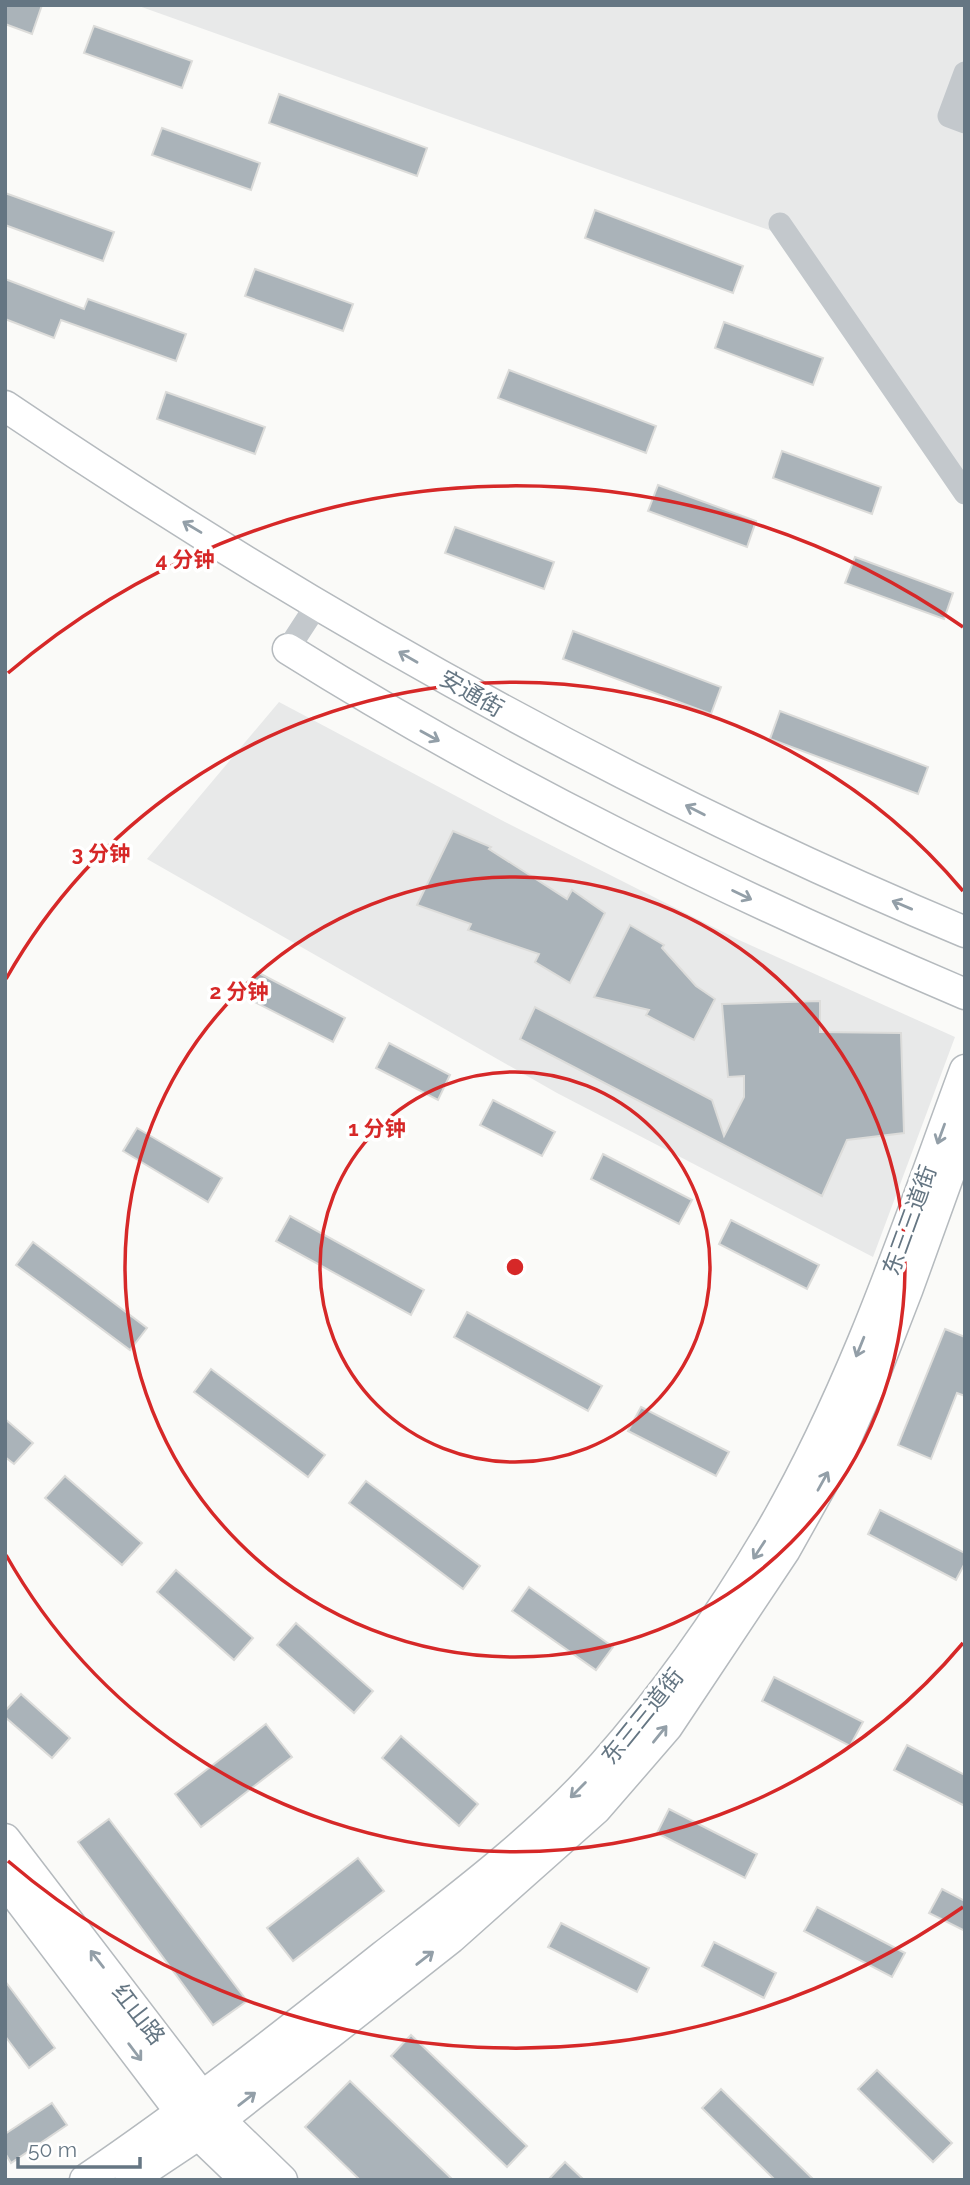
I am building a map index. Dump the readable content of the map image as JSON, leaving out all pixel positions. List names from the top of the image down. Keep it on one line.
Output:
{"streets":{"main road":["安通街","东三三道街","红山路"]},"crossings":[["东三三道街","红山路"]],"scale_bar":"50 m","rings":["4 分钟","3 分钟","2 分钟","1 分钟"]}
